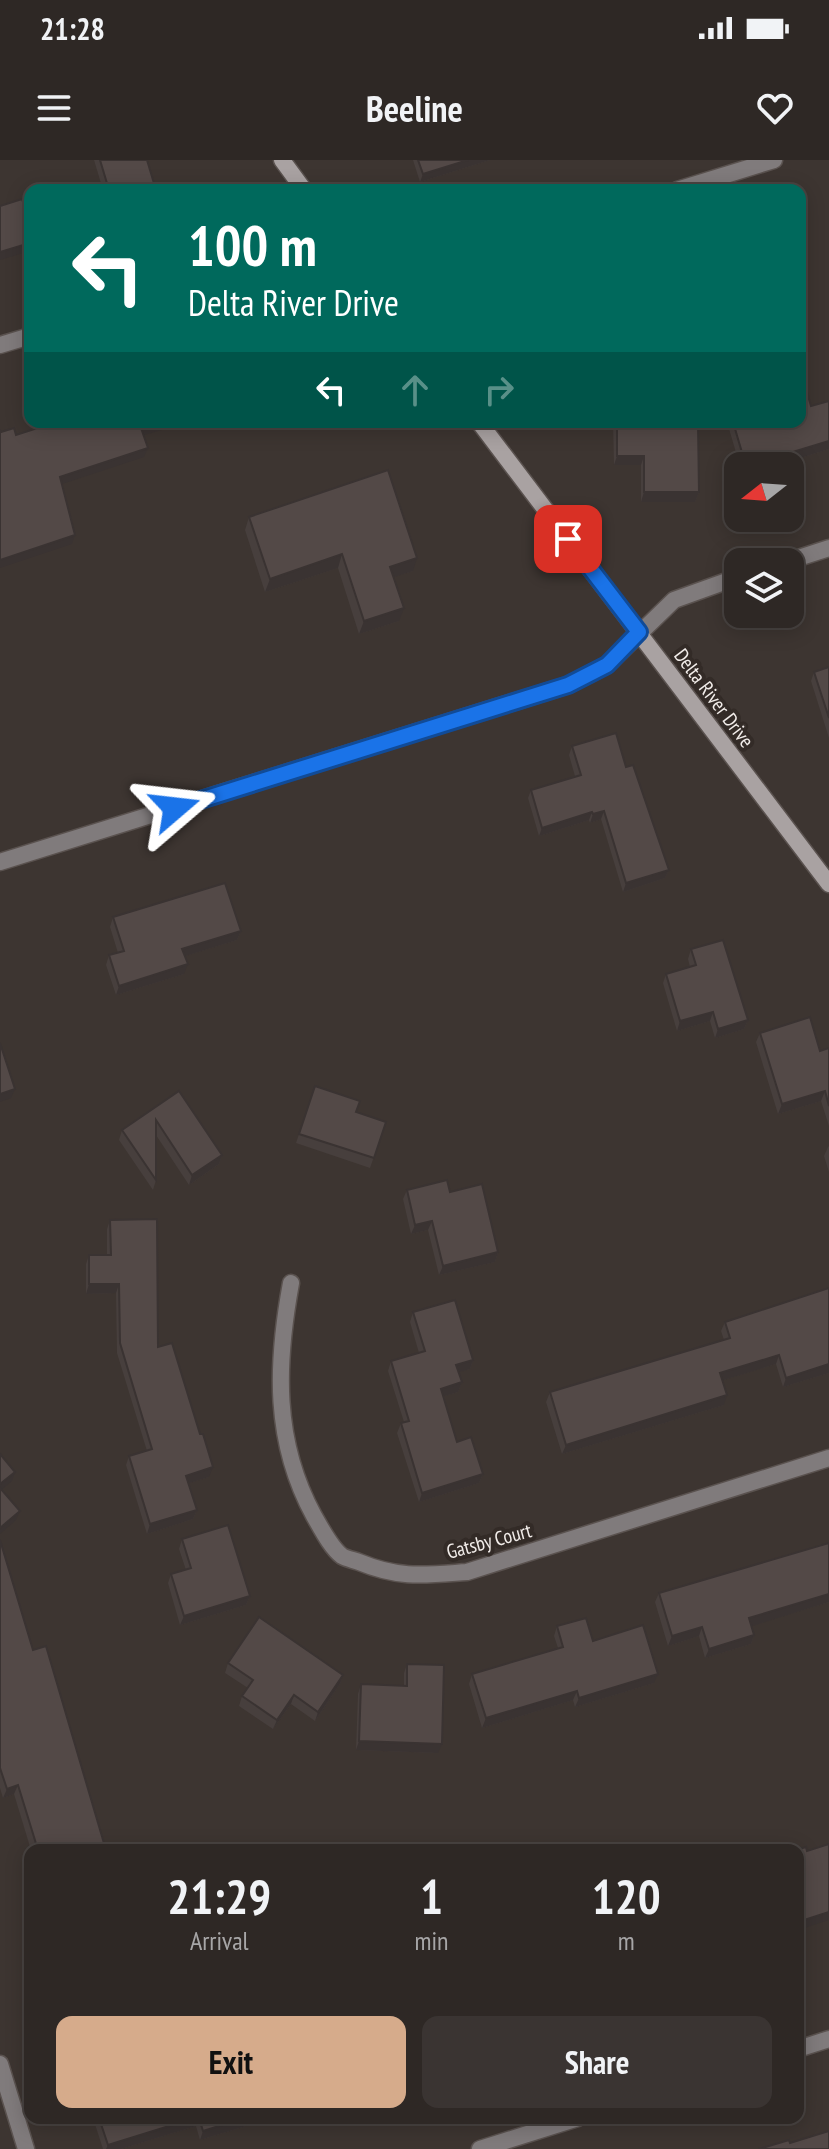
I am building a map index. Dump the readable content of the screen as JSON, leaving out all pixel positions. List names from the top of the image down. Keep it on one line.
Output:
{"streets":{"street":["Delta River Drive","Gatsby Court"]},"north":"left","page":{"status":"21:28","header":"Beeline","turn":["100 m","Delta River Drive"],"eta":["21:29","Arrival","1","min","120","m"],"buttons":["Exit","Share"]}}
